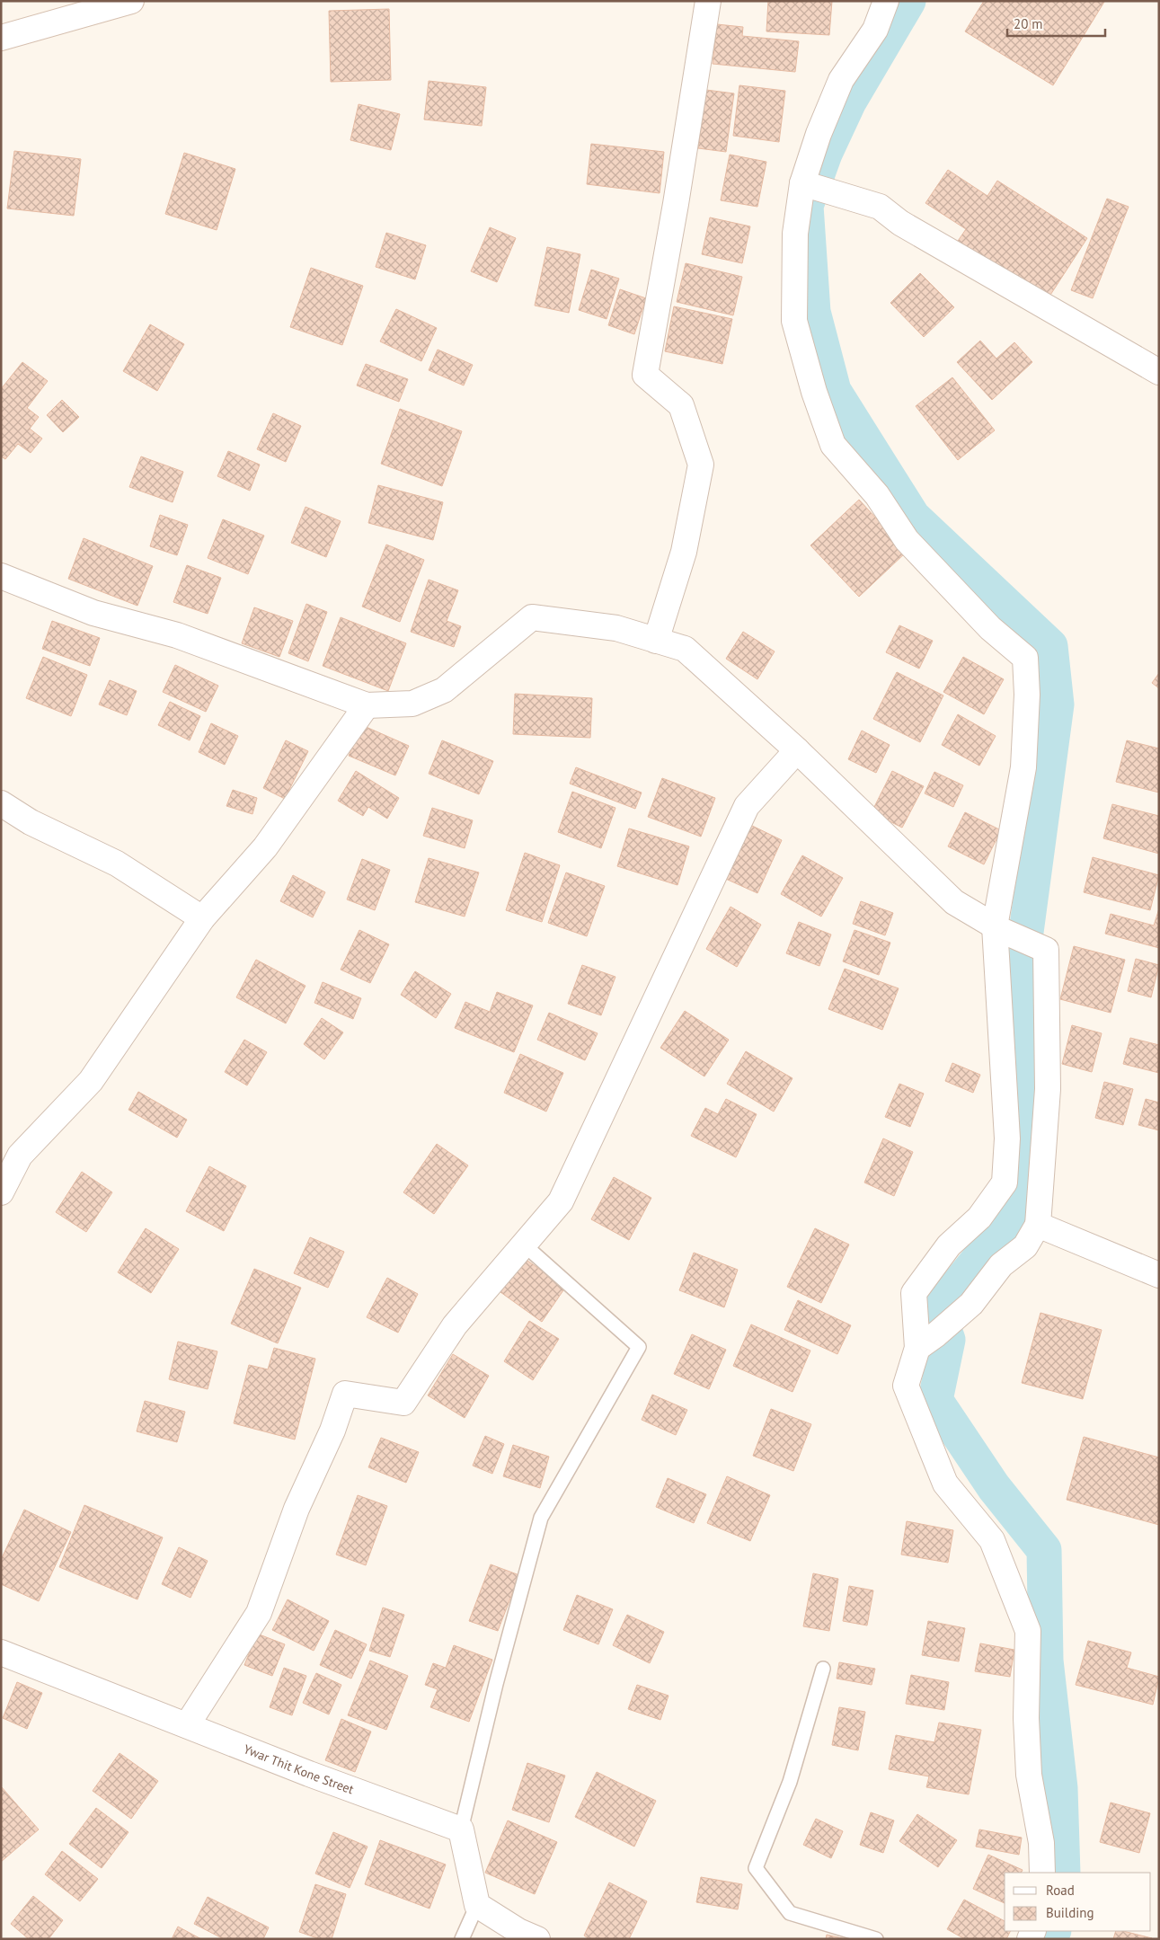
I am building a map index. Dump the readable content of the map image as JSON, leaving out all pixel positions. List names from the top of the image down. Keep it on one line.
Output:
{"streets":{"street":["Ywar Thit Kone Street"]},"legend":["Road","Building"],"scale_bar":"20 m"}
